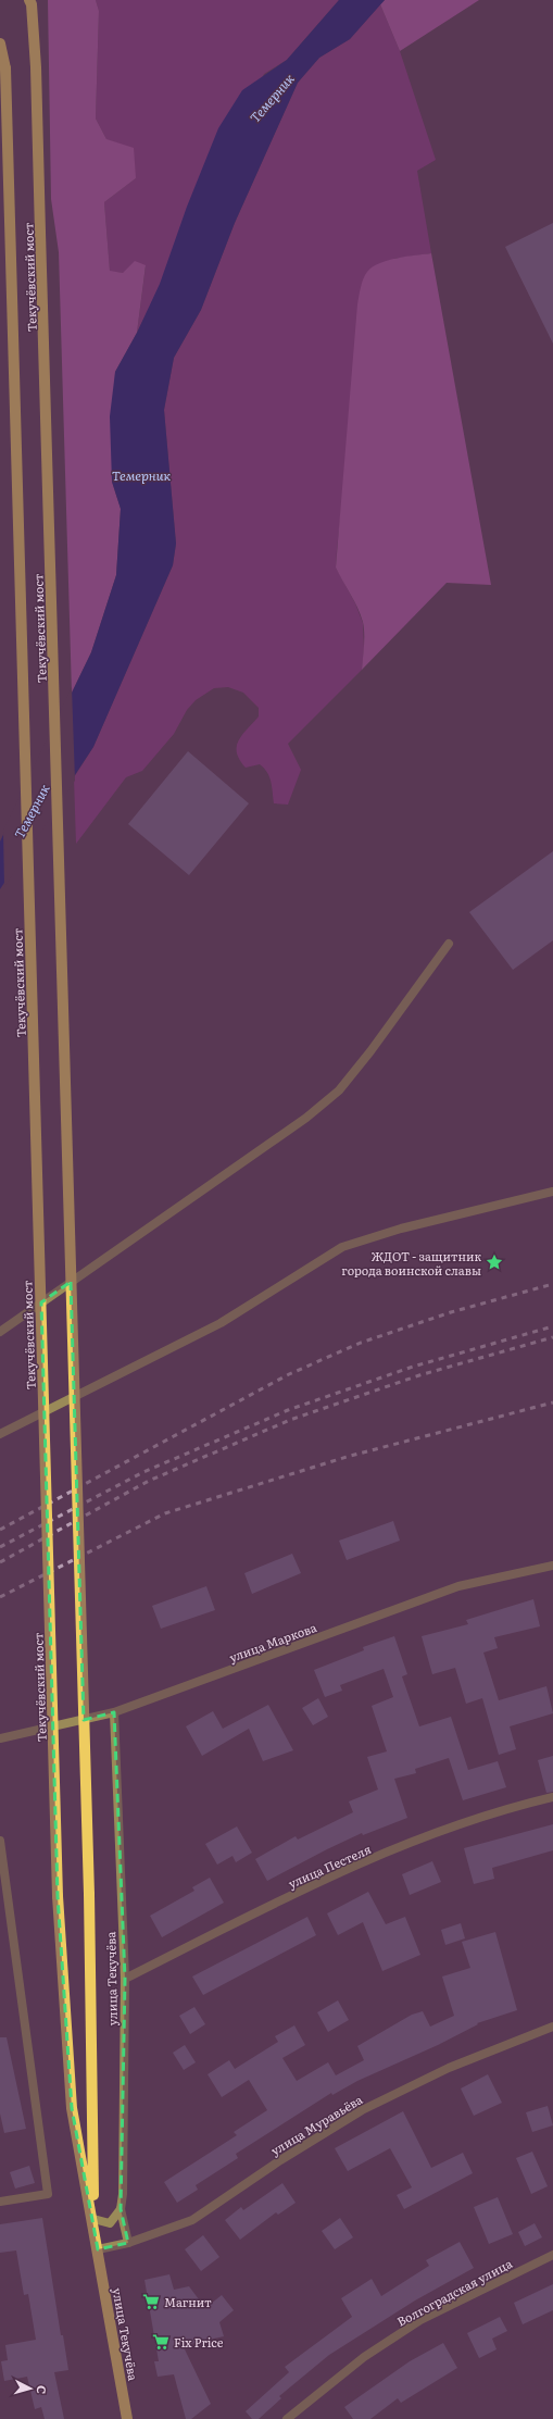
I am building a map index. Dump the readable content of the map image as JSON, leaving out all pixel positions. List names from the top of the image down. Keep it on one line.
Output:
{"streets":{"main road":["Текучёвский мост","улица Текучёва"],"street":["улица Маркова","улица Пестеля","улица Муравьёва","Волгоградская улица"]},"crossings":[["Текучёвский мост","улица Текучёва"],["улица Маркова","улица Текучёва"],["улица Пестеля","улица Текучёва"],["улица Текучёва","улица Муравьёва"]],"water":["Темерник"],"places":{"place":["ЖДОТ - защитник города воинской славы"],"supermarket":["Магнит","Fix Price"]},"north":"right"}
